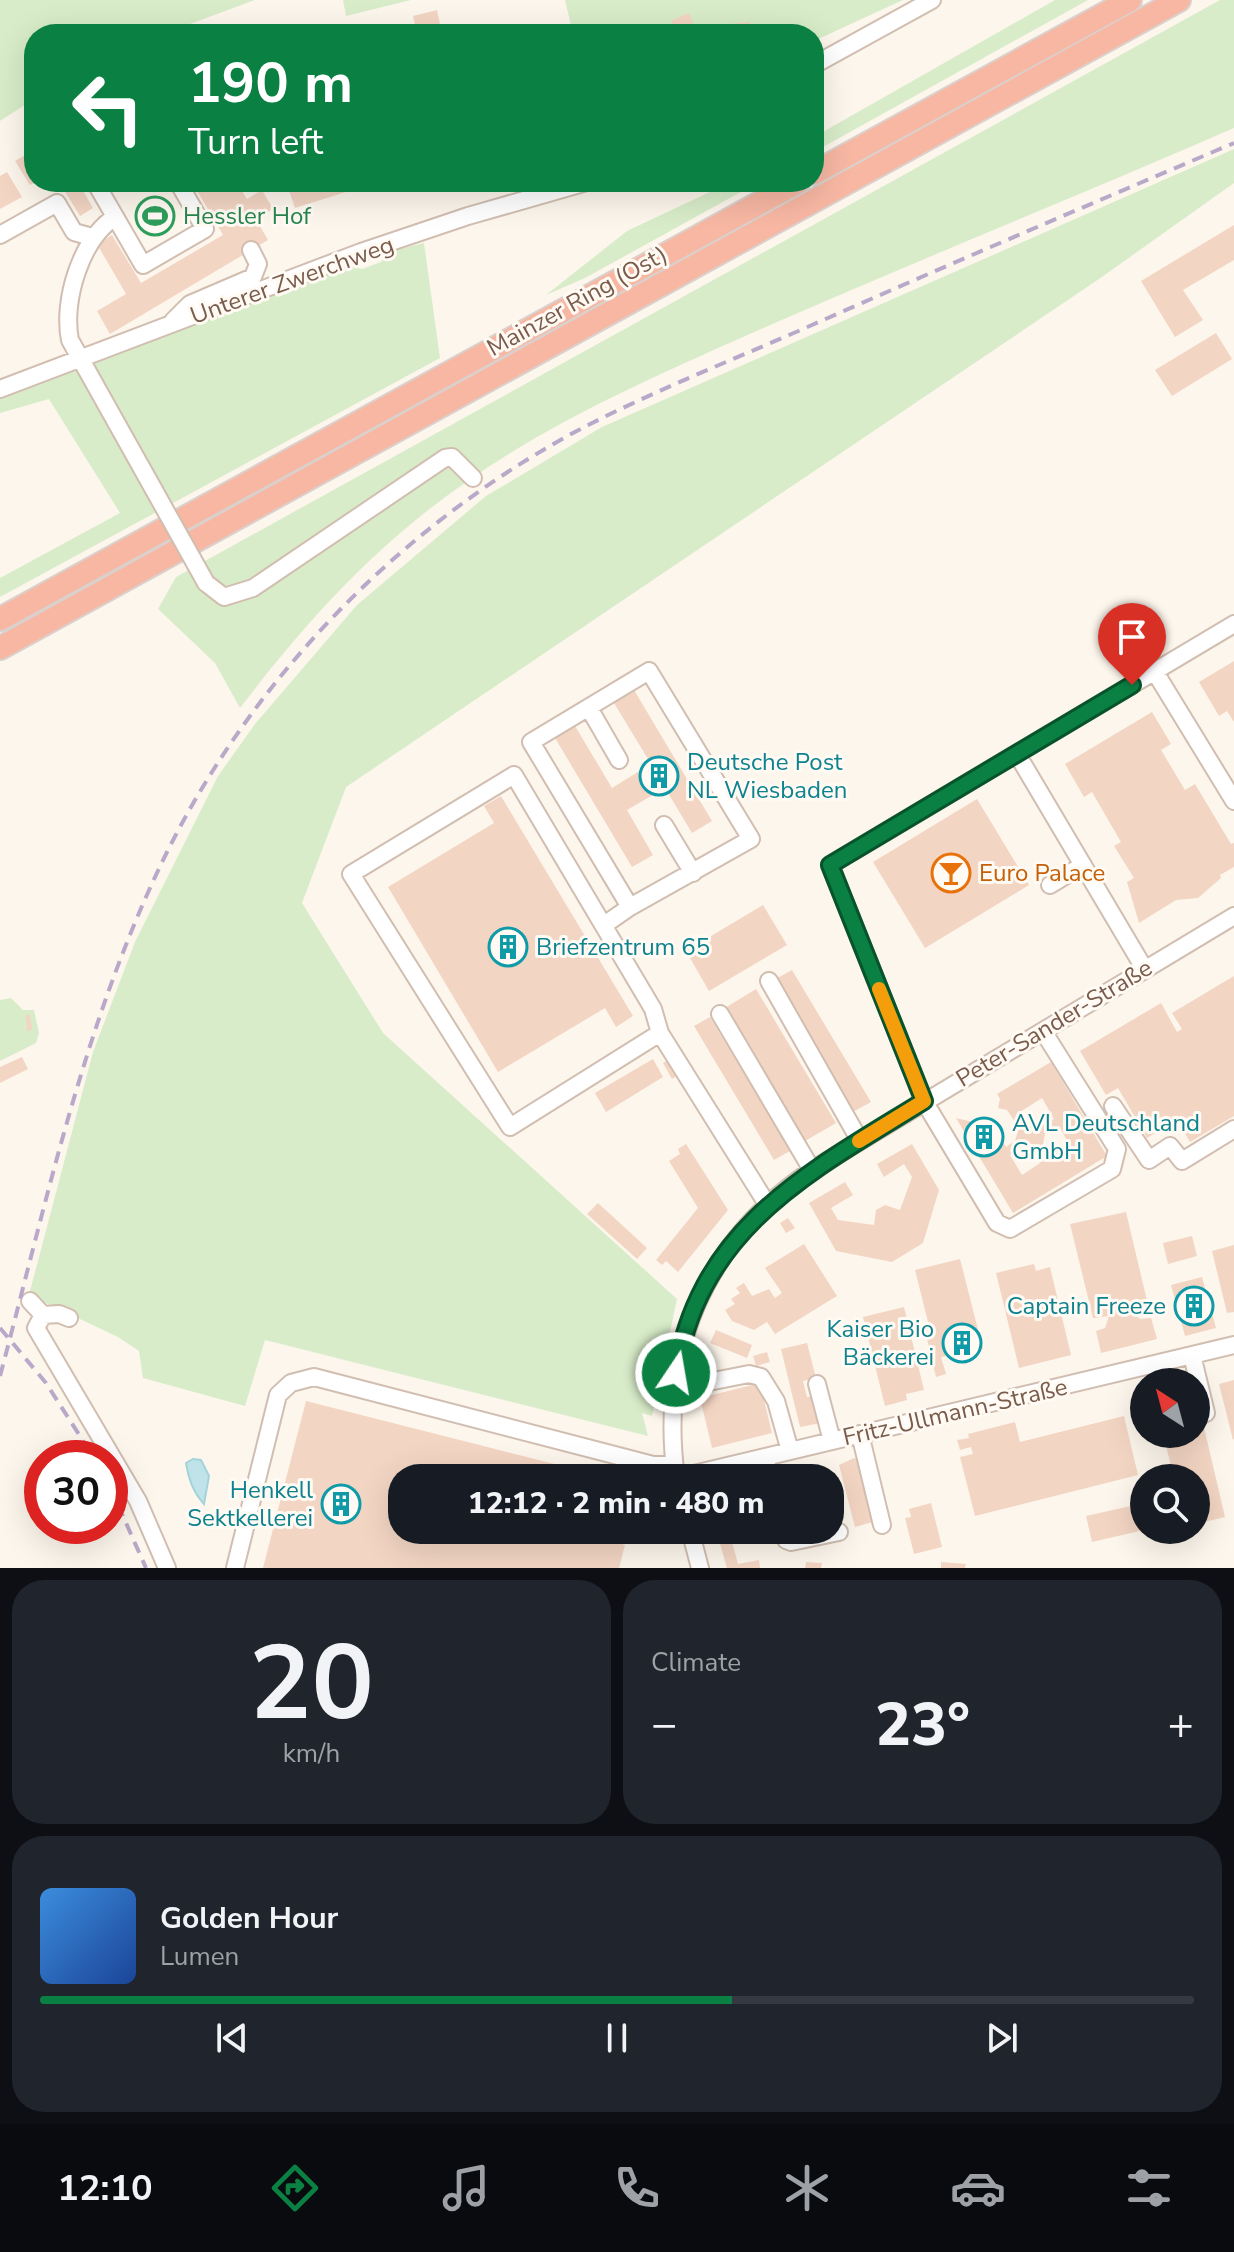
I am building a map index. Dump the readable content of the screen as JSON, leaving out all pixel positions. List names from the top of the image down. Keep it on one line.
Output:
{"streets":{"highway":["Mainzer Ring (Ost)"],"street":["Unterer Zwerchweg","Peter-Sander-Straße","Fritz-Ullmann-Straße"]},"places":{"sports":["Hessler Hof"],"building":["Deutsche Post NL Wiesbaden","Briefzentrum 65","AVL Deutschland GmbH","Captain Freeze","Kaiser Bio Bäckerei","Henkell Sektkellerei"],"bar":["Euro Palace"]},"north":"top left","page":{"turn":["190 m","Turn left"],"limit":"30","trip":"12:12 · 2 min · 480 m","tile":[["20","km/h"],"Climate"],"heat":["−","23°","+"],"song":["Golden Hour","Lumen"],"tabs":"12:10"}}
